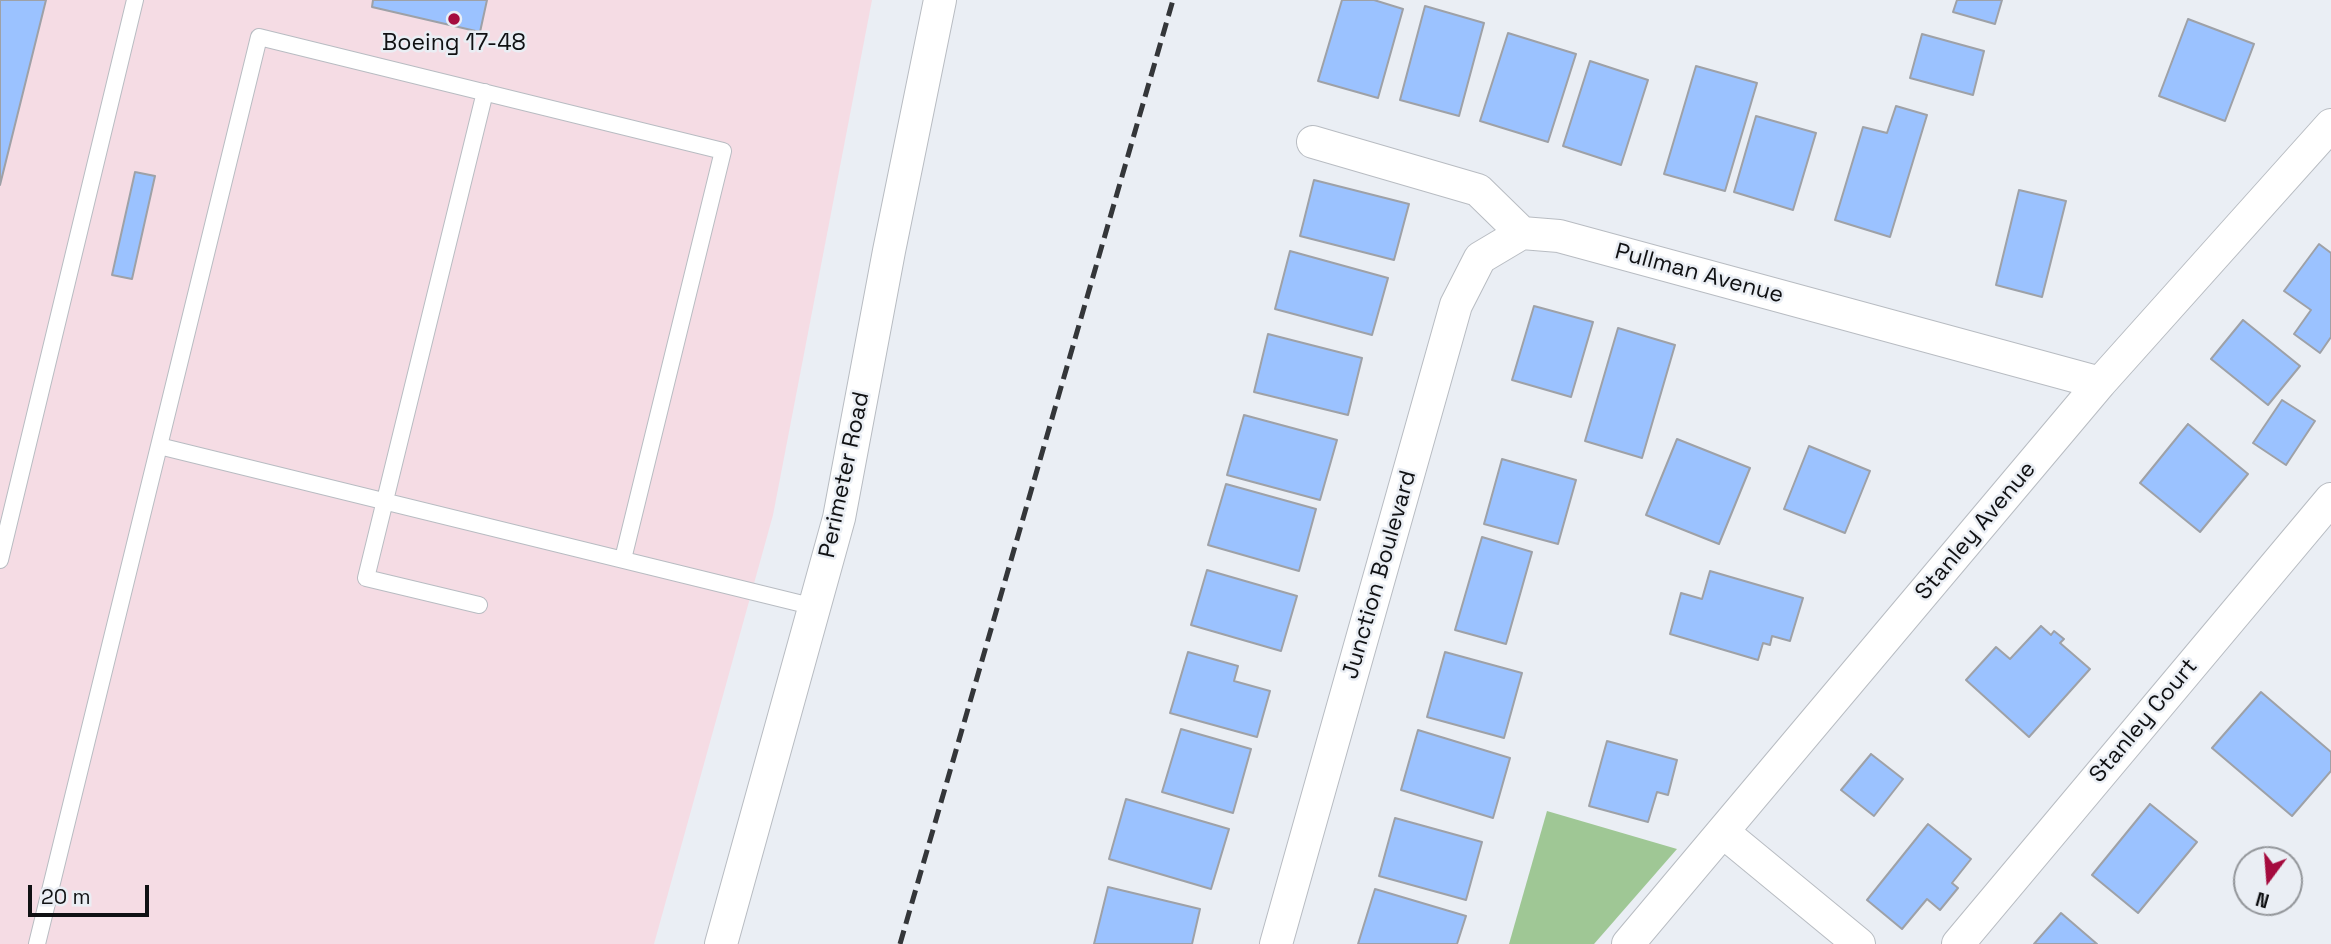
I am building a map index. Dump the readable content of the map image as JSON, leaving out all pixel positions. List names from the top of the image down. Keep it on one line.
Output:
{"streets":{"street":["Pullman Avenue","Perimeter Road","Stanley Avenue","Junction Boulevard","Stanley Court"]},"crossings":[["Pullman Avenue","Stanley Avenue"],["Pullman Avenue","Junction Boulevard"]],"places":["Boeing 17-48"],"scale_bar":"20 m","north":"bottom"}
